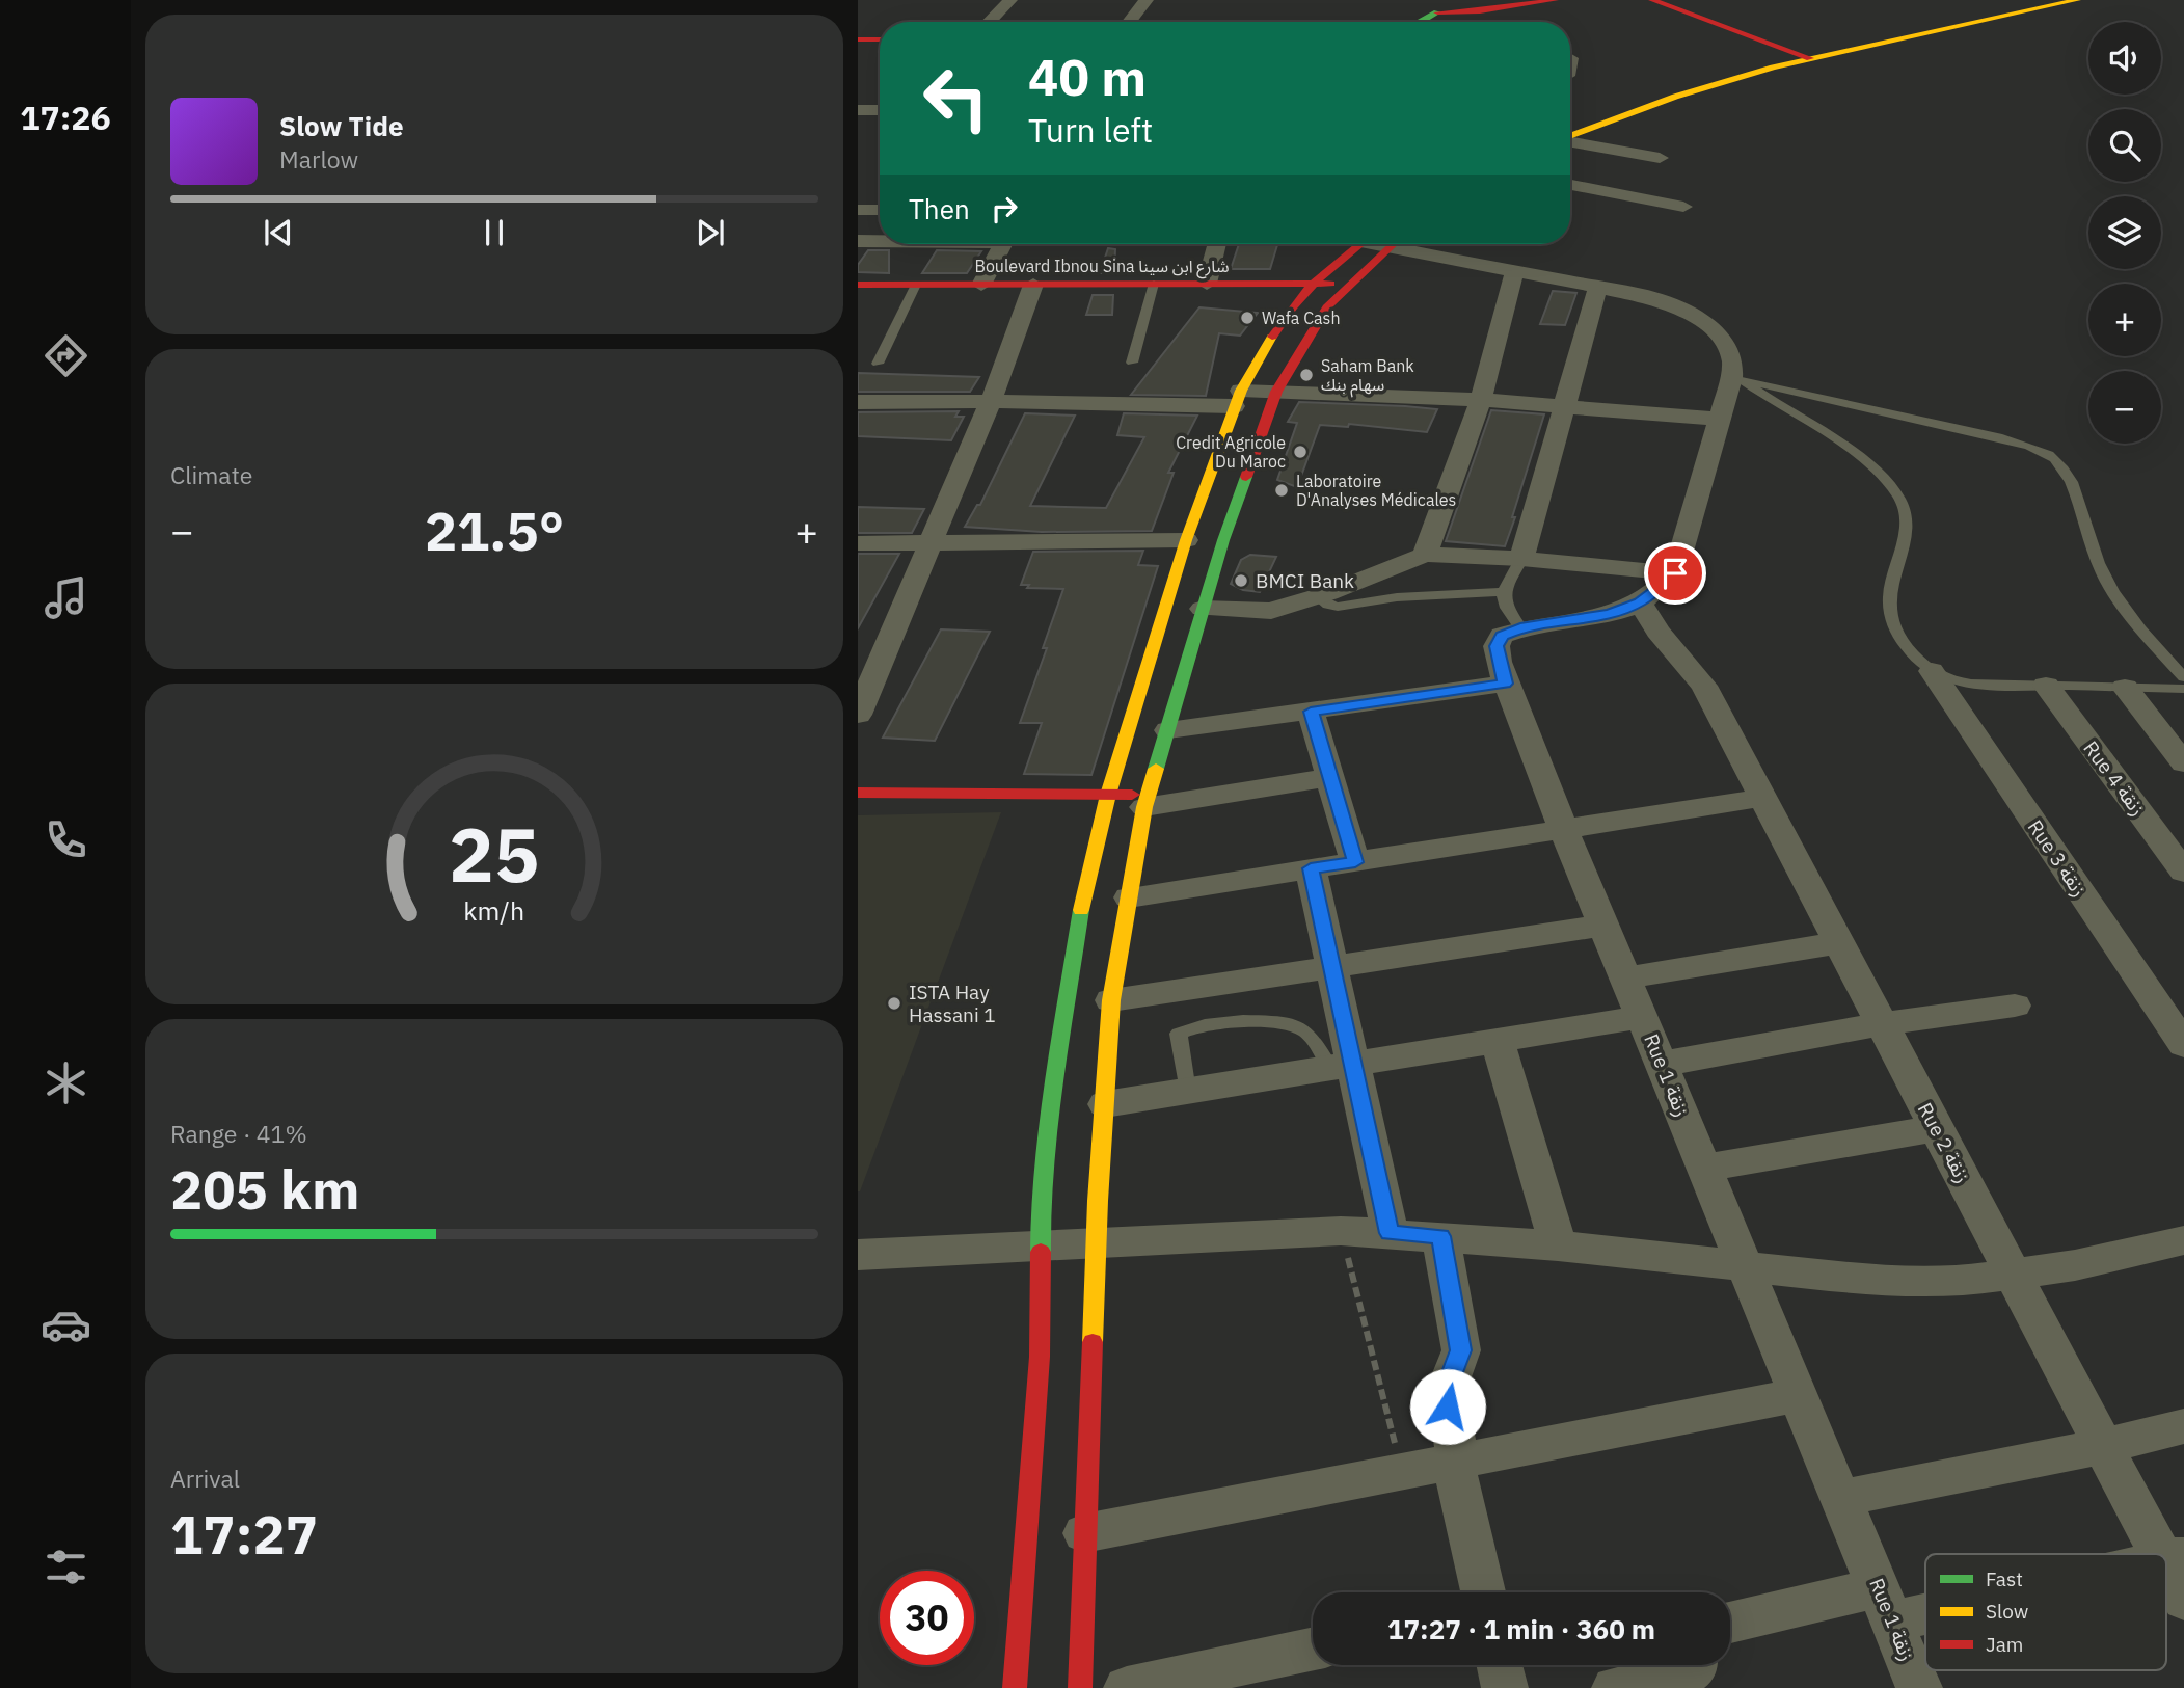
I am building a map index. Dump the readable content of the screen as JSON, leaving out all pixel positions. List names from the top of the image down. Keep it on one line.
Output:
{"streets":{"main road":["Boulevard Ibnou Sina شارع ابن سينا"],"street":["Rue 4 زنقة","Rue 3 زنقة","Rue 1 زنقة","Rue 2 زنقة"]},"places":["Wafa Cash","Saham Bank سهام بنك","Credit Agricole Du Maroc","Laboratoire D'Analyses Médicales","BMCI Bank","ISTA Hay Hassani 1"],"legend":["Fast","Slow","Jam"],"page":{"tabs":"17:26","map_buttons":["+","−"],"turn":["40 m","Turn left"],"song":["Slow Tide","Marlow"],"then":"Then","tile":["Climate",["Range · 41%","205 km"],["Arrival","17:27"]],"heat":["−","21.5°","+"],"limit":"30","trip":"17:27 · 1 min · 360 m","gauge":["25","km/h"]}}
